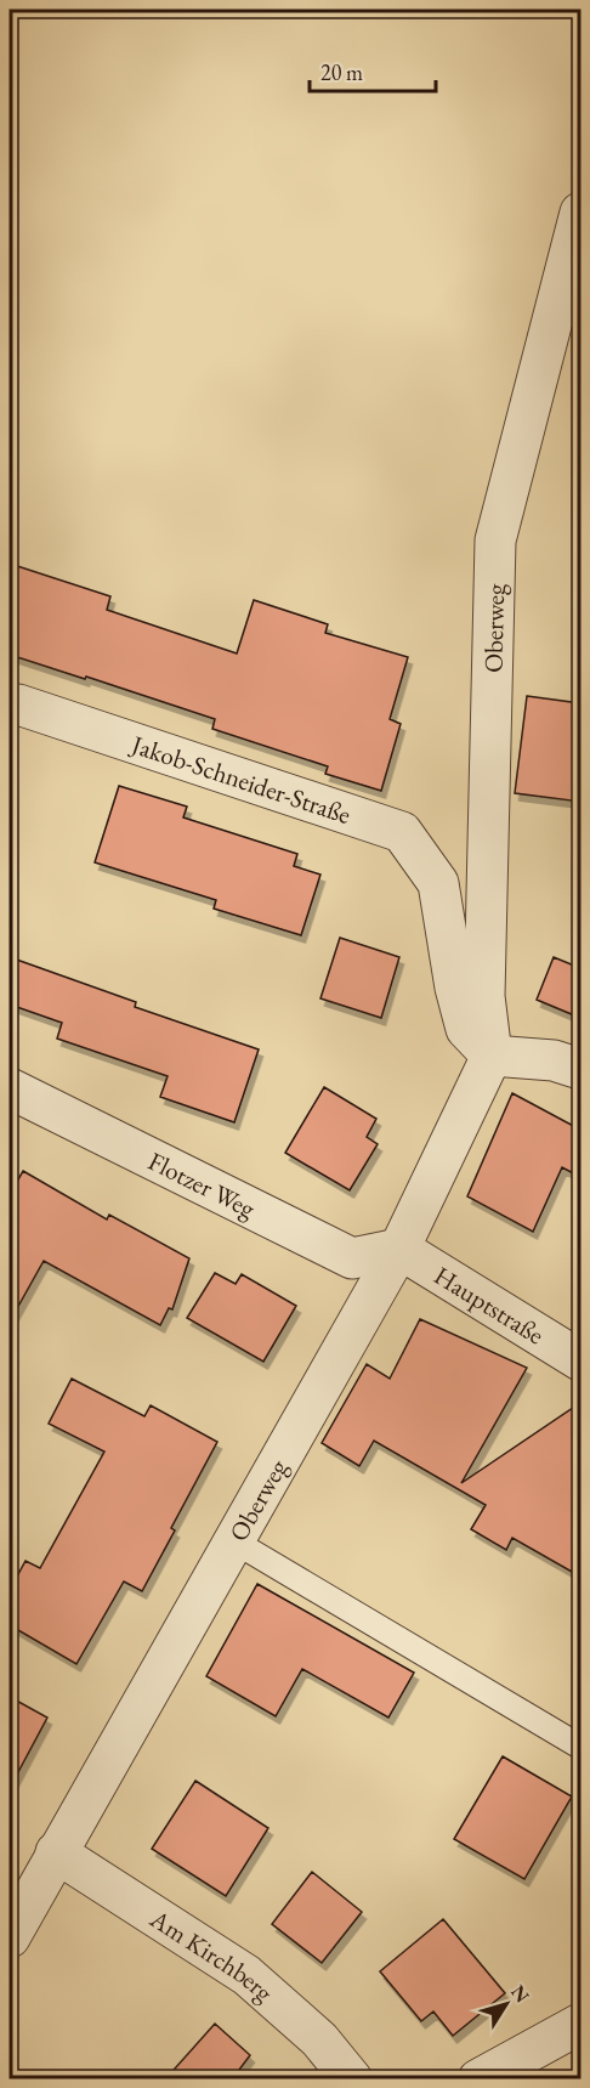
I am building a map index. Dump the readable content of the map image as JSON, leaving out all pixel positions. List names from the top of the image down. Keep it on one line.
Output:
{"streets":{"street":["Oberweg","Jakob-Schneider-Straße","Flotzer Weg","Hauptstraße","Am Kirchberg"]},"crossings":[["Oberweg","Jakob-Schneider-Straße"],["Oberweg","Flotzer Weg"],["Oberweg","Hauptstraße"],["Oberweg","Am Kirchberg"],["Flotzer Weg","Hauptstraße"]],"scale_bar":"20 m","north":"top right"}
